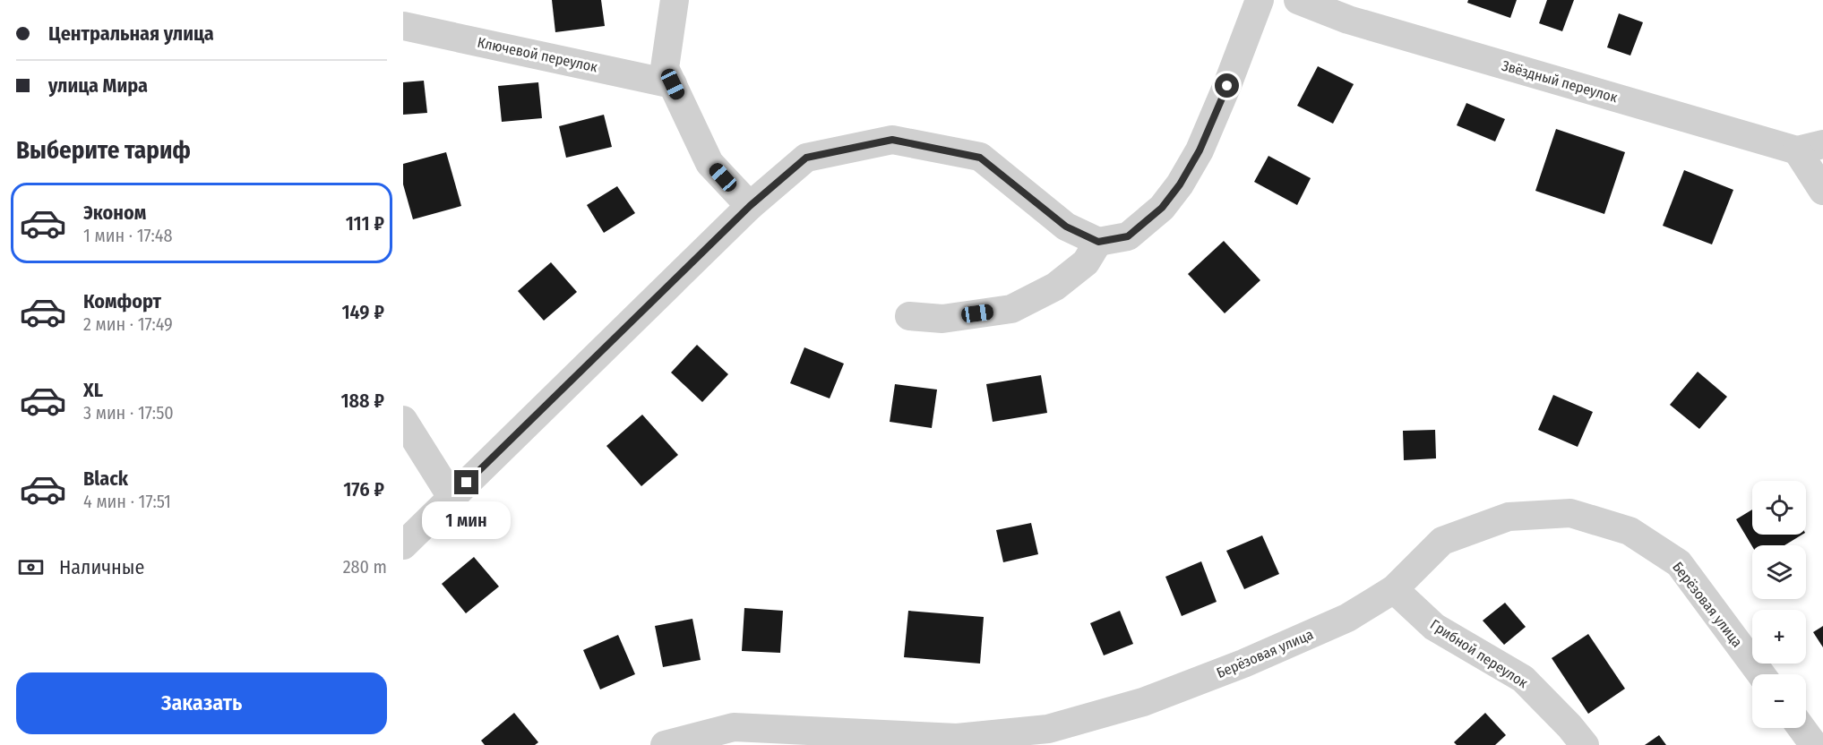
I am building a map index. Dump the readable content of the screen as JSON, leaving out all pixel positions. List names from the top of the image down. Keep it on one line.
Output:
{"streets":{"street":["Ключевой переулок","Звёздный переулок","Берёзовая улица","Грибной переулок"]},"crossings":[["Берёзовая улица","Грибной переулок"]],"page":{"banner":["Центральная улица","улица Мира"],"heading":"Выберите тариф","list":[{"name":"Эконом","note":"1 мин · 17:48","value":"111 ₽"},{"name":"Комфорт","note":"2 мин · 17:49","value":"149 ₽"},{"name":"XL","note":"3 мин · 17:50","value":"188 ₽"},{"name":"Black","note":"4 мин · 17:51","value":"176 ₽"}],"map_buttons":["+","−"],"bubble":"1 мин","pay":["Наличные","280 m"],"buttons":"Заказать"}}
